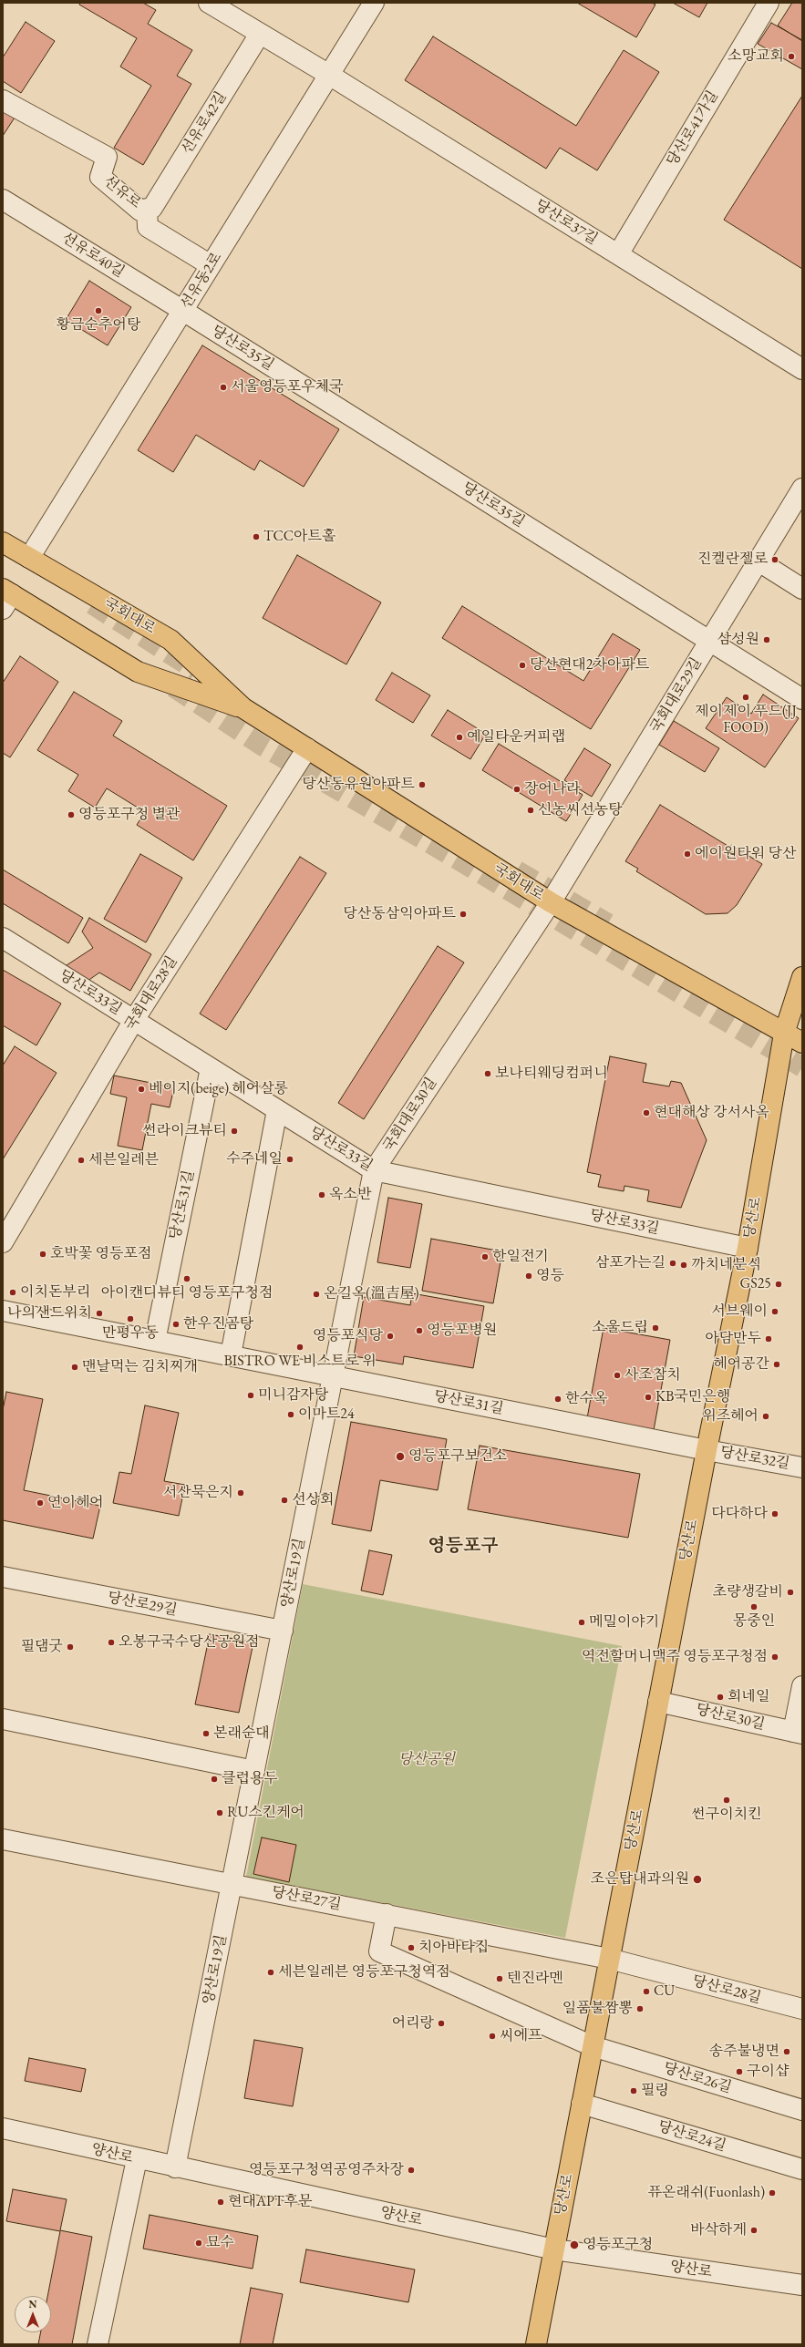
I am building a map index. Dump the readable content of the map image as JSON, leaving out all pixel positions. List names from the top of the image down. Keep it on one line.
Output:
{"streets":{"main road":["국회대로","당산로"],"street":["선유로42길","당산로41가길","선유로","당산로37길","선유로40길","선유동2로","당산로35길","국회대로29길","당산로33길","국회대로28길","국회대로30길","당산로31길","당산로32길","양산로19길","당산로29길","당산로30길","당산로27길","당산로28길","당산로26길","당산로24길","양산로"]},"crossings":[["선유로42길","선유로"],["당산로41가길","당산로37길"],["선유로","선유동2로"],["당산로37길","선유동2로"],["선유로40길","선유동2로"],["선유로40길","당산로35길"],["선유동2로","당산로35길"],["선유동2로","국회대로"],["당산로35길","국회대로29길"],["국회대로","국회대로29길"],["국회대로","국회대로28길"],["국회대로","국회대로30길"],["국회대로","당산로"],["국회대로29길","국회대로30길"],["당산로33길","국회대로28길"],["당산로33길","국회대로30길"],["당산로33길","당산로31길"],["당산로33길","당산로"],["국회대로30길","당산로31길"],["국회대로30길","양산로19길"],["당산로31길","당산로"],["당산로31길","당산로32길"],["당산로31길","양산로19길"],["당산로","당산로32길"],["당산로","당산로30길"],["당산로","당산로27길"],["당산로","당산로28길"],["당산로","당산로26길"],["당산로","당산로24길"],["당산로","양산로"],["양산로19길","당산로29길"],["양산로19길","당산로27길"],["양산로19길","양산로"],["당산로27길","당산로28길"]],"districts":["영등포구"],"parks":["당산공원"],"places":["소망교회","황금순추어탕","서울영등포우체국","TCC아트홀","진켈란젤로","삼성원","당산현대2차아파트","제이제이 푸드(JJ FOOD)","예일타운커피랩","당산동유원아파트","장어나라","신농씨선농탕","영등포구청 별관","에이원타워 당산","당산동삼익아파트","보나티웨딩컴퍼니","베이지(beige) 헤어살롱","현대해상 강서사옥","썬라이크뷰티","수주네일","세븐일레븐","옥소반","호박꽃 영등포점","한일전기","삼포가는길","까치네분식","영등","아이캔디뷰티 영등포구청점","GS25","이치돈부리","온길옥(溫吉屋)","서브웨이","나의샌드위치","만평우동","한우진곰탕","소울드립","영등포병원","영등포식당","아담만두","BISTRO WE 비스트로 위","헤어공간","맨날먹는 김치찌개","사조참치","미니감자탕","KB국민은행","한수옥","이마트24","위즈헤어","영등포구보건소","서산묵은지","선상회","연이헤어","다다하다","초량생갈비","몽중인","메밀이야기","오봉구국수당산공원점","필댐굿","역전할머니맥주 영등포구청점","희네일","본래순대","클럽용두","썬구이치킨","RU스킨케어","조은탑내과의원","치아바타집","세븐일레븐 영등포구청역점","텐진라멘","CU","일품불짬뽕","어리랑","씨에프","송주불냉면","구이샵","필링","영등포구청역공영주차장","퓨온래쉬(Fuonlash)","현대APT후문","바삭하게","묘수","영등포구청"],"north":"top"}
